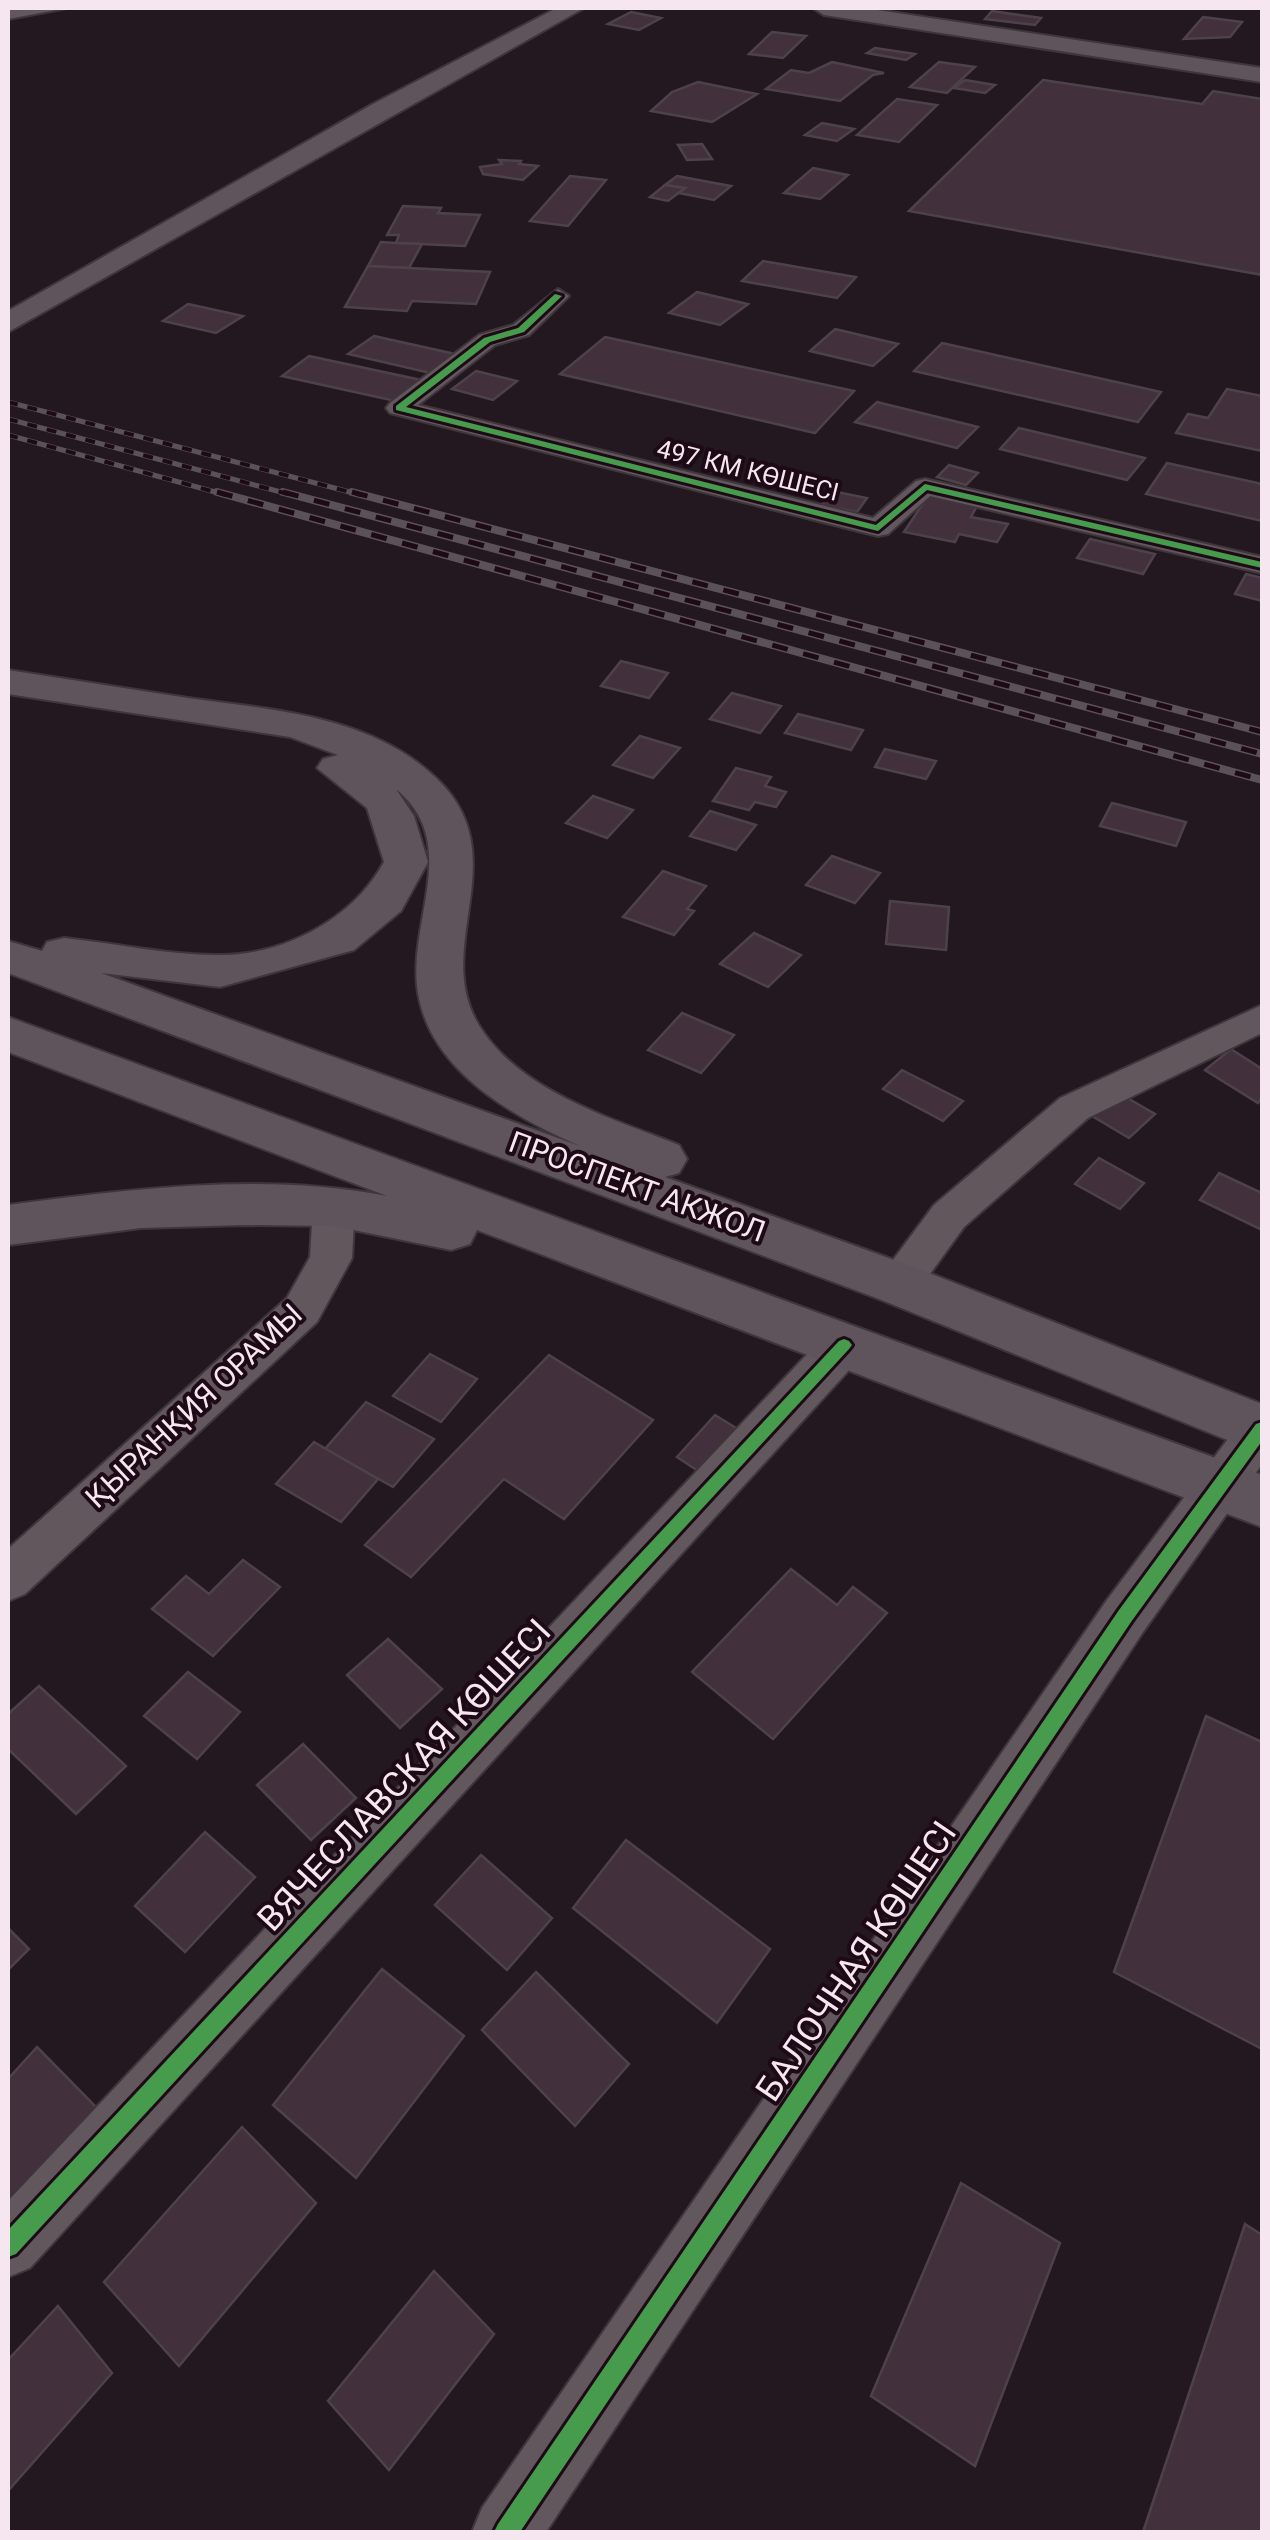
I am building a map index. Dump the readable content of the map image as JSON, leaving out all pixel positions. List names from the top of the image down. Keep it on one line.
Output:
{"streets":{"main road":["ПРОСПЕКТ АКЖОЛ"],"street":["497 КМ КӨШЕСІ","ҚЫРАНҚИЯ ОРАМЫ","ВЯЧЕСЛАВСКАЯ КӨШЕСІ","БАЛОЧНАЯ КӨШЕСІ"]},"crossings":[["ПРОСПЕКТ АКЖОЛ","БАЛОЧНАЯ КӨШЕСІ"]]}
